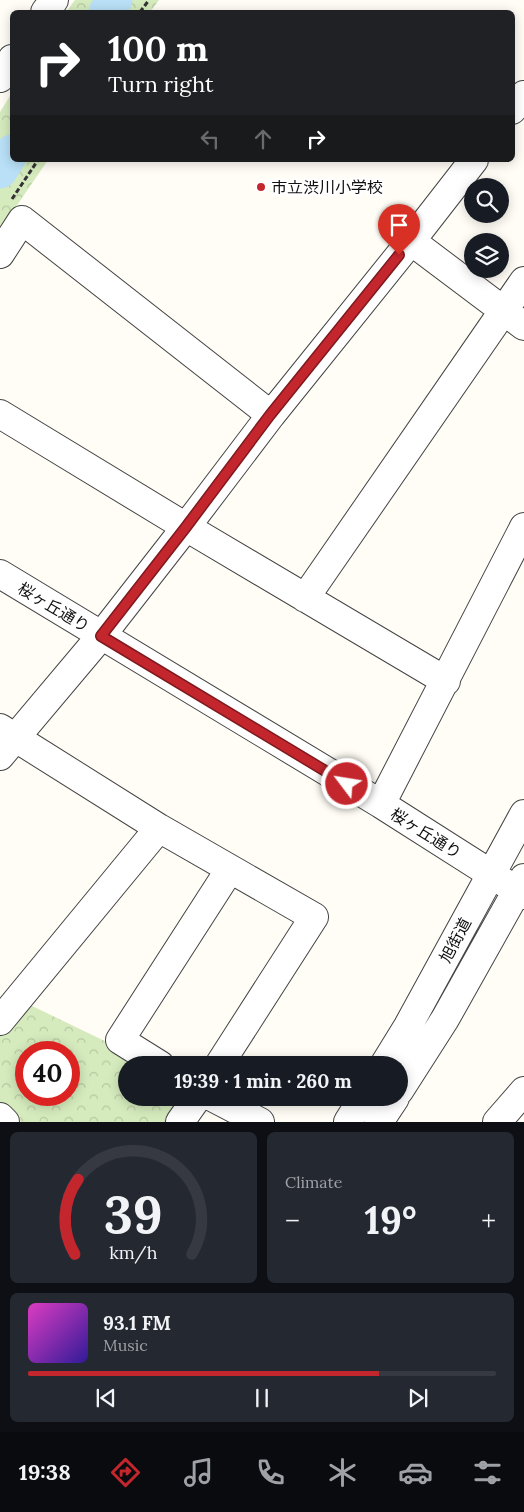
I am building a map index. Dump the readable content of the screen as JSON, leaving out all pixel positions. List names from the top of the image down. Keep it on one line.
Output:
{"streets":{"street":["桜ヶ丘通り","旭街道"]},"crossings":[["桜ヶ丘通り","旭街道"]],"places":["市立渋川小学校"],"page":{"turn":["100 m","Turn right"],"limit":"40","trip":"19:39 · 1 min · 260 m","tile":"Climate","heat":["−","19°","+"],"song":["93.1 FM","Music"],"tabs":"19:38","gauge":["39","km/h"]}}
